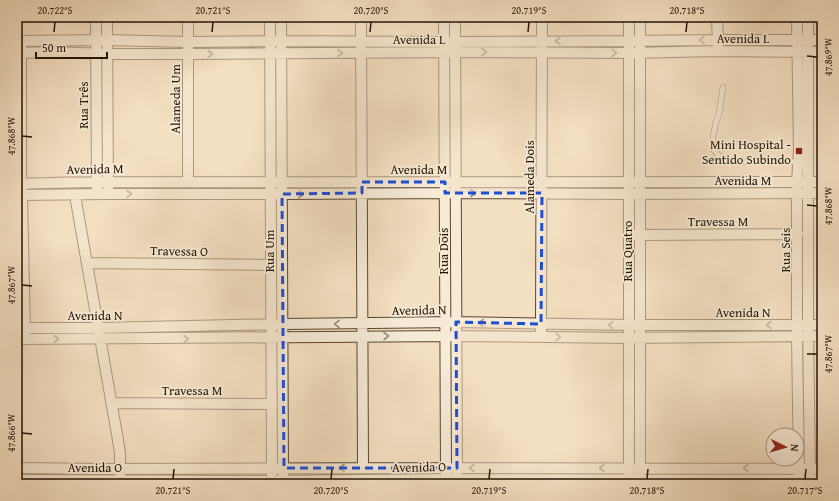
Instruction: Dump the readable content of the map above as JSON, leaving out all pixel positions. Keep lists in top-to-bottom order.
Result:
{
  "streets": {
    "street": [
      "Avenida L",
      "Alameda Um",
      "Rua Três",
      "Avenida M",
      "Alameda Dois",
      "Travessa M",
      "Rua Seis",
      "Travessa O",
      "Rua Um",
      "Rua Dois",
      "Rua Quatro",
      "Avenida N",
      "Avenida O"
    ]
  },
  "crossings": [
    ["Avenida L", "Alameda Um"],
    ["Avenida L", "Rua Três"],
    ["Avenida L", "Alameda Dois"],
    ["Avenida L", "Rua Seis"],
    ["Avenida L", "Rua Um"],
    ["Avenida L", "Rua Dois"],
    ["Avenida L", "Rua Quatro"],
    ["Alameda Um", "Avenida M"],
    ["Rua Três", "Avenida M"],
    ["Avenida M", "Alameda Dois"],
    ["Avenida M", "Rua Seis"],
    ["Avenida M", "Rua Um"],
    ["Avenida M", "Rua Dois"],
    ["Avenida M", "Rua Quatro"],
    ["Alameda Dois", "Avenida N"],
    ["Travessa M", "Rua Seis"],
    ["Travessa M", "Rua Um"],
    ["Travessa M", "Rua Quatro"],
    ["Rua Seis", "Avenida N"],
    ["Rua Seis", "Avenida O"],
    ["Travessa O", "Rua Um"],
    ["Rua Um", "Avenida N"],
    ["Rua Um", "Avenida O"],
    ["Rua Dois", "Avenida N"],
    ["Rua Dois", "Avenida O"],
    ["Rua Quatro", "Avenida N"],
    ["Rua Quatro", "Avenida O"]
  ],
  "places": {
    "transit": ["Mini Hospital - Sentido Subindo"]
  },
  "scale_bar": "50 m",
  "north": "right",
  "coordinates": [
    "20.722°S",
    "20.721°S",
    "20.720°S",
    "20.719°S",
    "20.718°S",
    "47.869°W",
    "47.868°W",
    "47.867°W",
    "47.866°W",
    "20.717°S"
  ]
}
